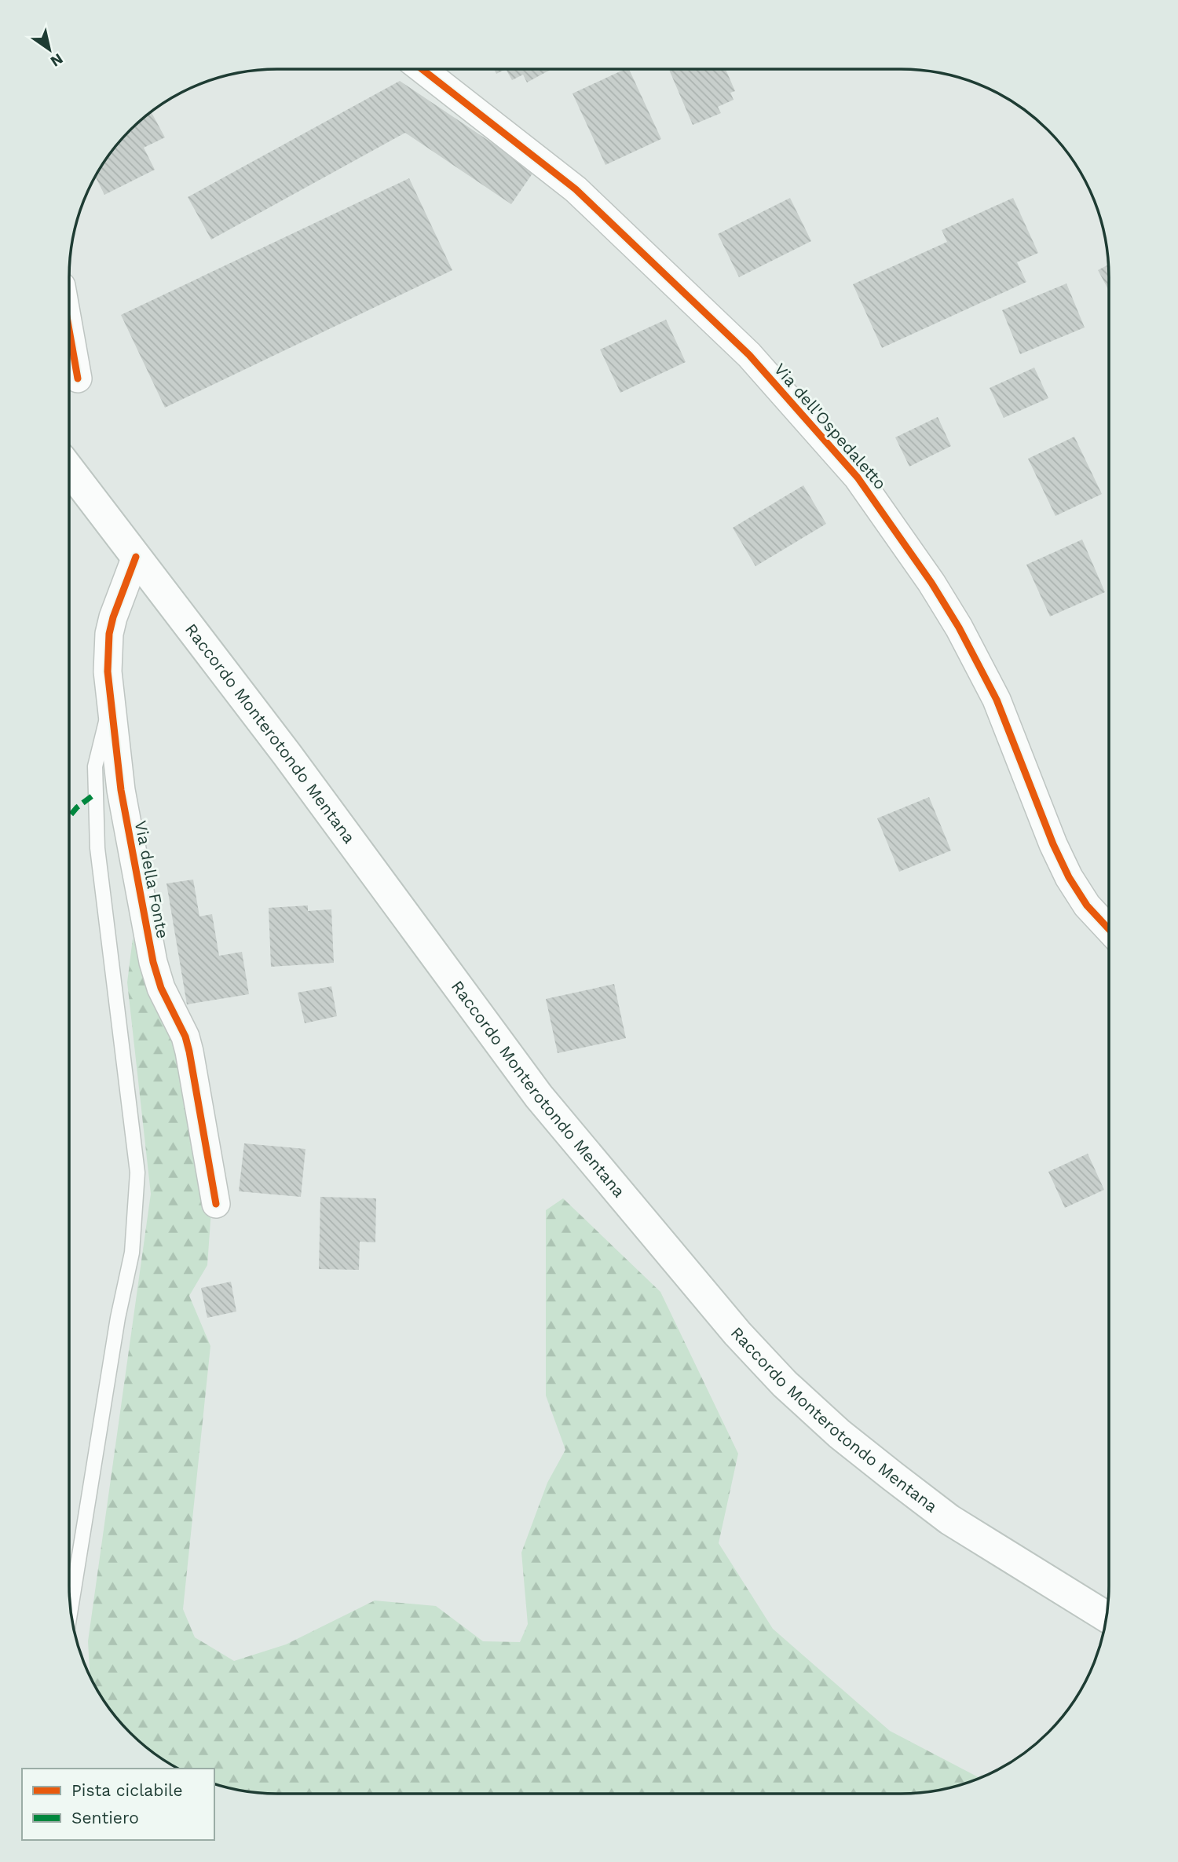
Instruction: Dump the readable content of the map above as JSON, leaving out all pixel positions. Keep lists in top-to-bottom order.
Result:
{
  "streets": {
    "main road": ["Raccordo Monterotondo Mentana"],
    "street": ["Via dell'Ospedaletto", "Via della Fonte"]
  },
  "crossings": [
    ["Raccordo Monterotondo Mentana", "Via della Fonte"]
  ],
  "legend": ["Pista ciclabile", "Sentiero"],
  "north": "bottom right"
}
